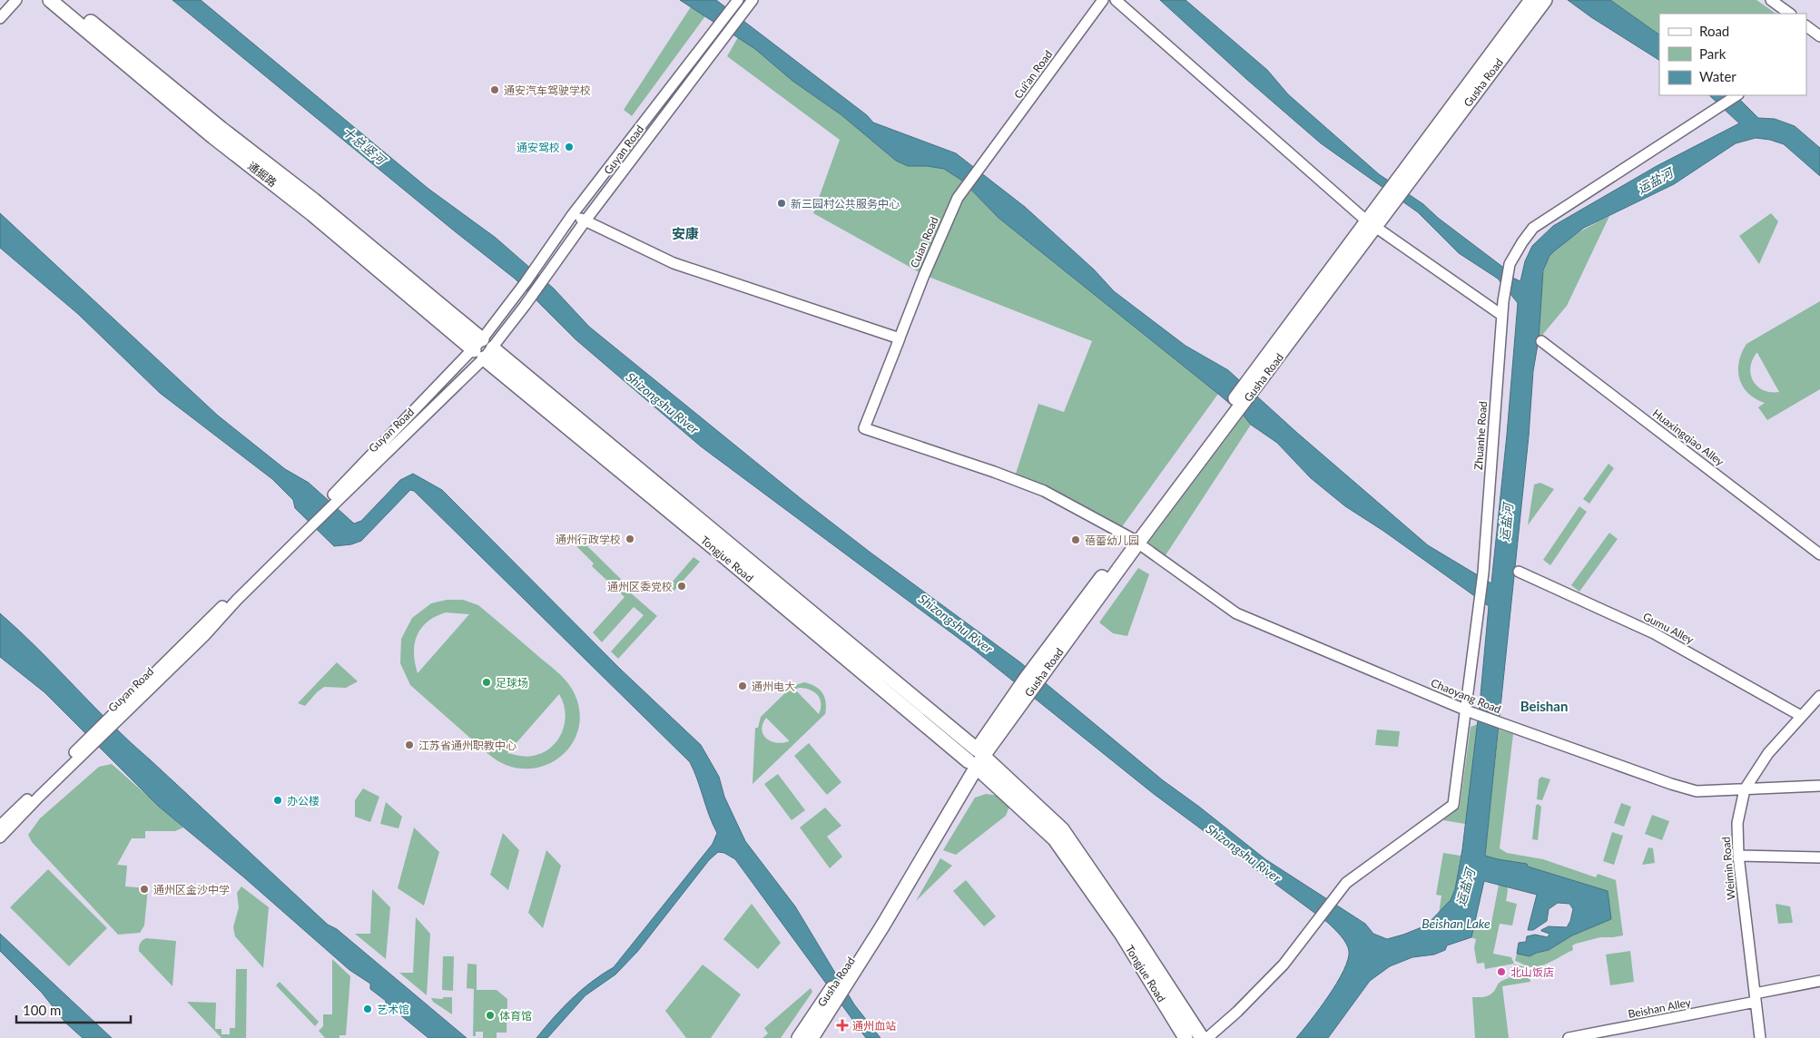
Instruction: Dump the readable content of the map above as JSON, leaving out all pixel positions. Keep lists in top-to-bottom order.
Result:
{
  "streets": {
    "main road": ["Gusha Road", "通掘路", "Tongjue Road"],
    "street": [
      "Cui'an Road",
      "Guyan Road",
      "Cuian Road",
      "Zhuanhe Road",
      "Huaxingqiao Alley",
      "Gumu Alley",
      "Chaoyang Road",
      "Weimin Road",
      "Beishan Alley"
    ]
  },
  "crossings": [
    ["Cui'an Road", "Cuian Road"],
    ["Gusha Road", "Tongjue Road"],
    ["Gusha Road", "Chaoyang Road"],
    ["Guyan Road", "通掘路"],
    ["Guyan Road", "Tongjue Road"],
    ["通掘路", "Tongjue Road"],
    ["Cuian Road", "Chaoyang Road"],
    ["Zhuanhe Road", "Chaoyang Road"],
    ["Gumu Alley", "Weimin Road"],
    ["Chaoyang Road", "Weimin Road"],
    ["Weimin Road", "Beishan Alley"]
  ],
  "districts": ["安康", "Beishan"],
  "water": [
    "十总竖河",
    "运盐河",
    "Shizongshu River",
    "Beishan Lake"
  ],
  "places": {
    "other": [
      "通安汽车驾驶学校",
      "通安驾校",
      "新三园村公共服务中心",
      "通州行政学校",
      "蓓蕾幼儿园",
      "通州区委党校",
      "足球场",
      "通州电大",
      "江苏省通州职教中心",
      "办公楼",
      "通州区金沙中学",
      "北山饭店",
      "艺术馆",
      "体育馆"
    ],
    "health": ["通州血站"]
  },
  "legend": ["Road", "Park", "Water"],
  "scale_bar": "100 m"
}
